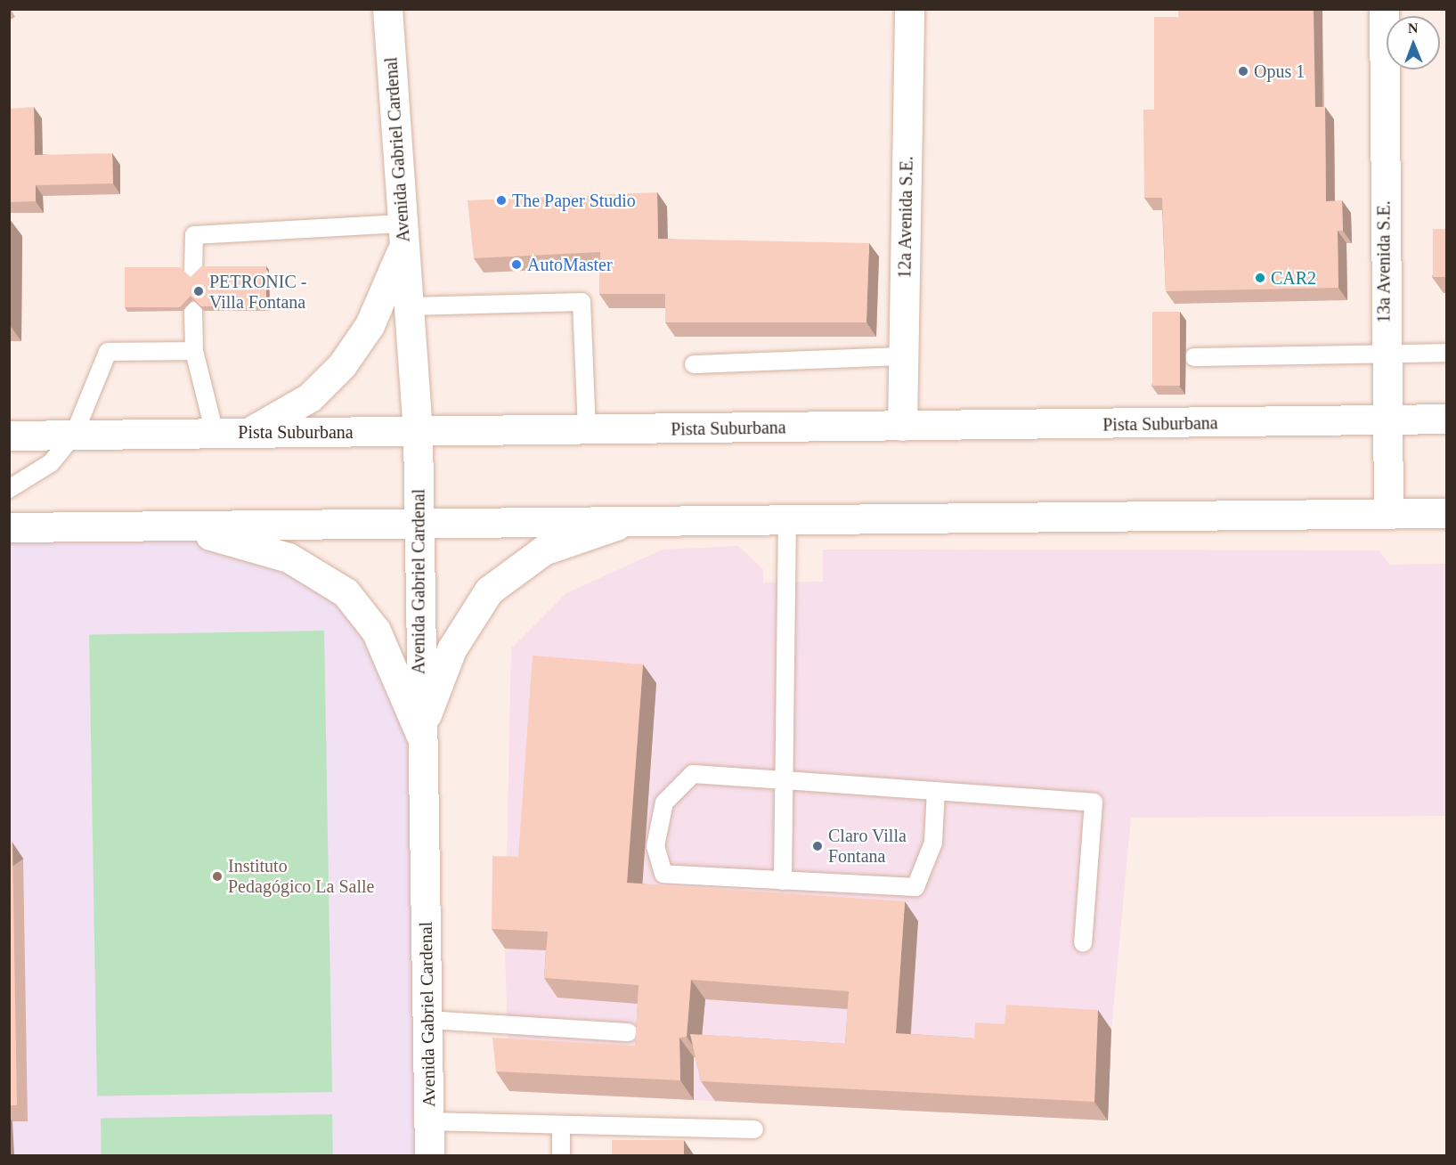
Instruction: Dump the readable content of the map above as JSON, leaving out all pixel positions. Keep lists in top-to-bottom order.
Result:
{
  "streets": {
    "main road": [
      "Avenida Gabriel Cardenal",
      "12a Avenida S.E.",
      "13a Avenida S.E.",
      "Pista Suburbana"
    ]
  },
  "crossings": [
    ["Avenida Gabriel Cardenal", "Pista Suburbana"],
    ["12a Avenida S.E.", "Pista Suburbana"],
    ["13a Avenida S.E.", "Pista Suburbana"]
  ],
  "places": [
    "Opus 1",
    "The Paper Studio",
    "AutoMaster",
    "CAR2",
    "PETRONIC - Villa Fontana",
    "Claro Villa Fontana",
    "Instituto Pedagógico La Salle"
  ],
  "north": "top"
}
